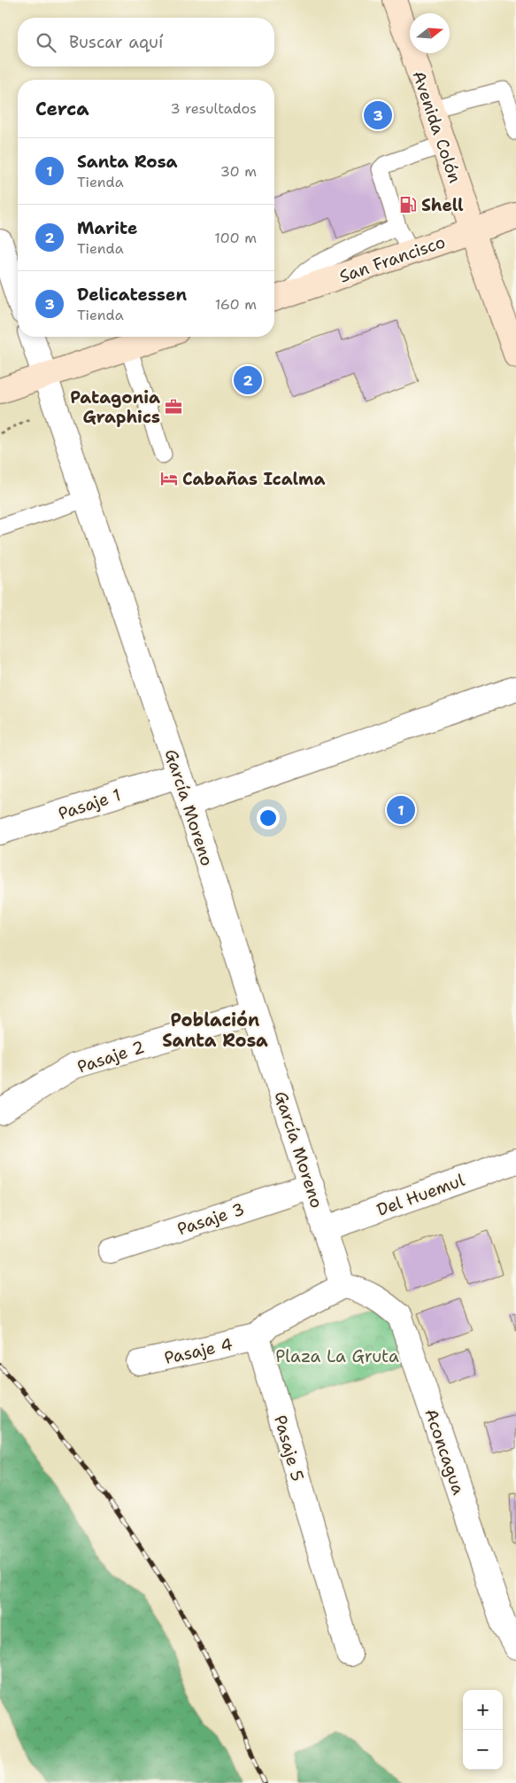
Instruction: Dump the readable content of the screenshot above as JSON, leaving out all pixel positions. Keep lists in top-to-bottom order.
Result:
{
  "streets": {
    "main road": ["Avenida Colón", "San Francisco"],
    "street": [
      "Pasaje 1",
      "García Moreno",
      "Pasaje 2",
      "Del Huemul",
      "Pasaje 3",
      "Pasaje 4",
      "Pasaje 5",
      "Aconcagua"
    ]
  },
  "crossings": [
    ["Avenida Colón", "San Francisco"],
    ["Pasaje 1", "García Moreno"],
    ["García Moreno", "Pasaje 2"],
    ["García Moreno", "Del Huemul"],
    ["García Moreno", "Pasaje 3"],
    ["García Moreno", "Aconcagua"],
    ["Pasaje 4", "Pasaje 5"]
  ],
  "districts": ["Población Santa Rosa"],
  "parks": ["Plaza La Gruta"],
  "places": {
    "fuel station": ["Shell"],
    "office": ["Patagonia Graphics"],
    "hotel": ["Cabañas Icalma"]
  },
  "north": "right",
  "page": {
    "search": "Buscar aquí",
    "heading": ["Cerca", "3 resultados"],
    "pins": ["3", "2", "1"],
    "list": [
      {
        "mark": "1",
        "name": "Santa Rosa",
        "note": "Tienda",
        "value": "30 m"
      },
      {
        "mark": "2",
        "name": "Marite",
        "note": "Tienda",
        "value": "100 m"
      },
      {
        "mark": "3",
        "name": "Delicatessen",
        "note": "Tienda",
        "value": "160 m"
      }
    ],
    "map_buttons": ["+", "−"]
  }
}
